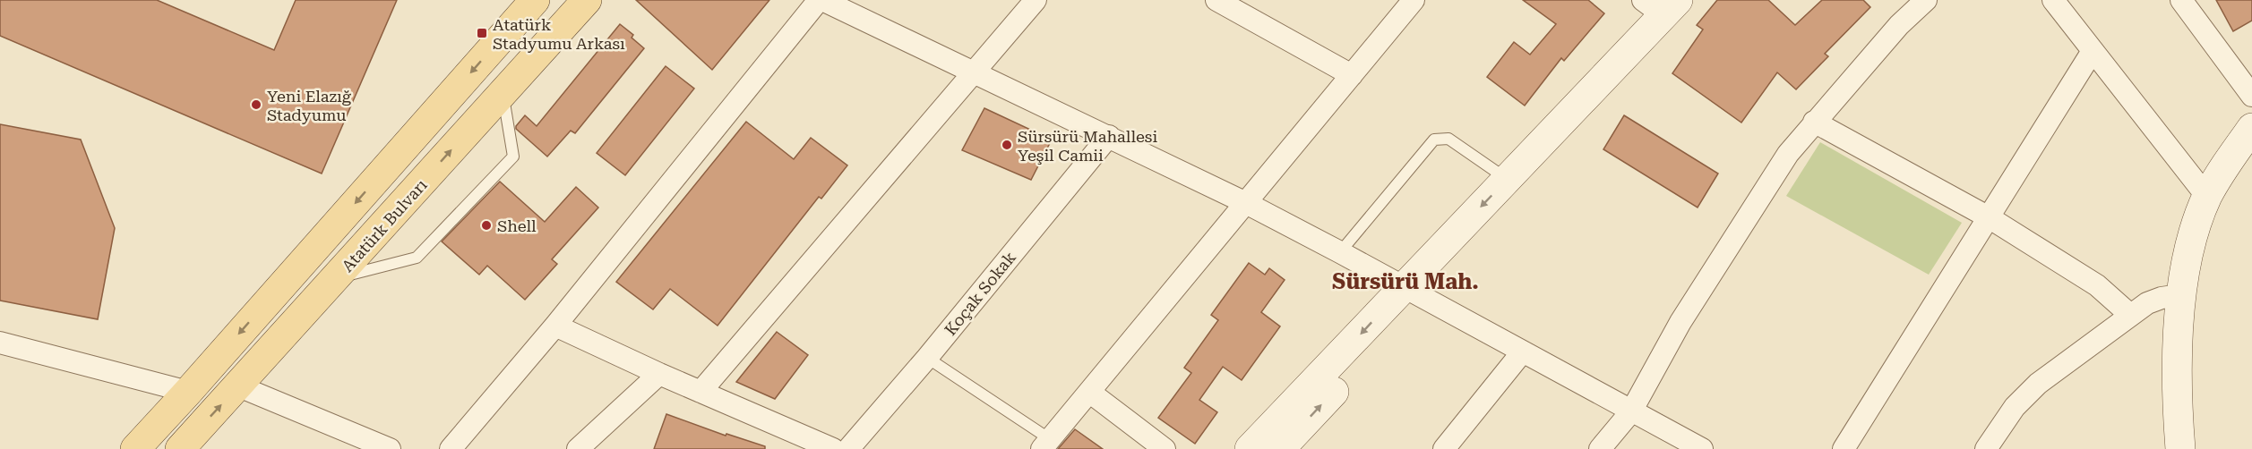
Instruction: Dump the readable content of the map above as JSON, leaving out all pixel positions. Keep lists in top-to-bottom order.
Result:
{
  "streets": {
    "main road": ["Atatürk Bulvarı"],
    "street": ["Koçak Sokak"]
  },
  "districts": ["Sürsürü Mah."],
  "places": {
    "transit": ["Atatürk Stadyumu Arkası"],
    "other": ["Yeni Elazığ Stadyumu", "Sürsürü Mahallesi Yeşil Camii", "Shell"]
  }
}
